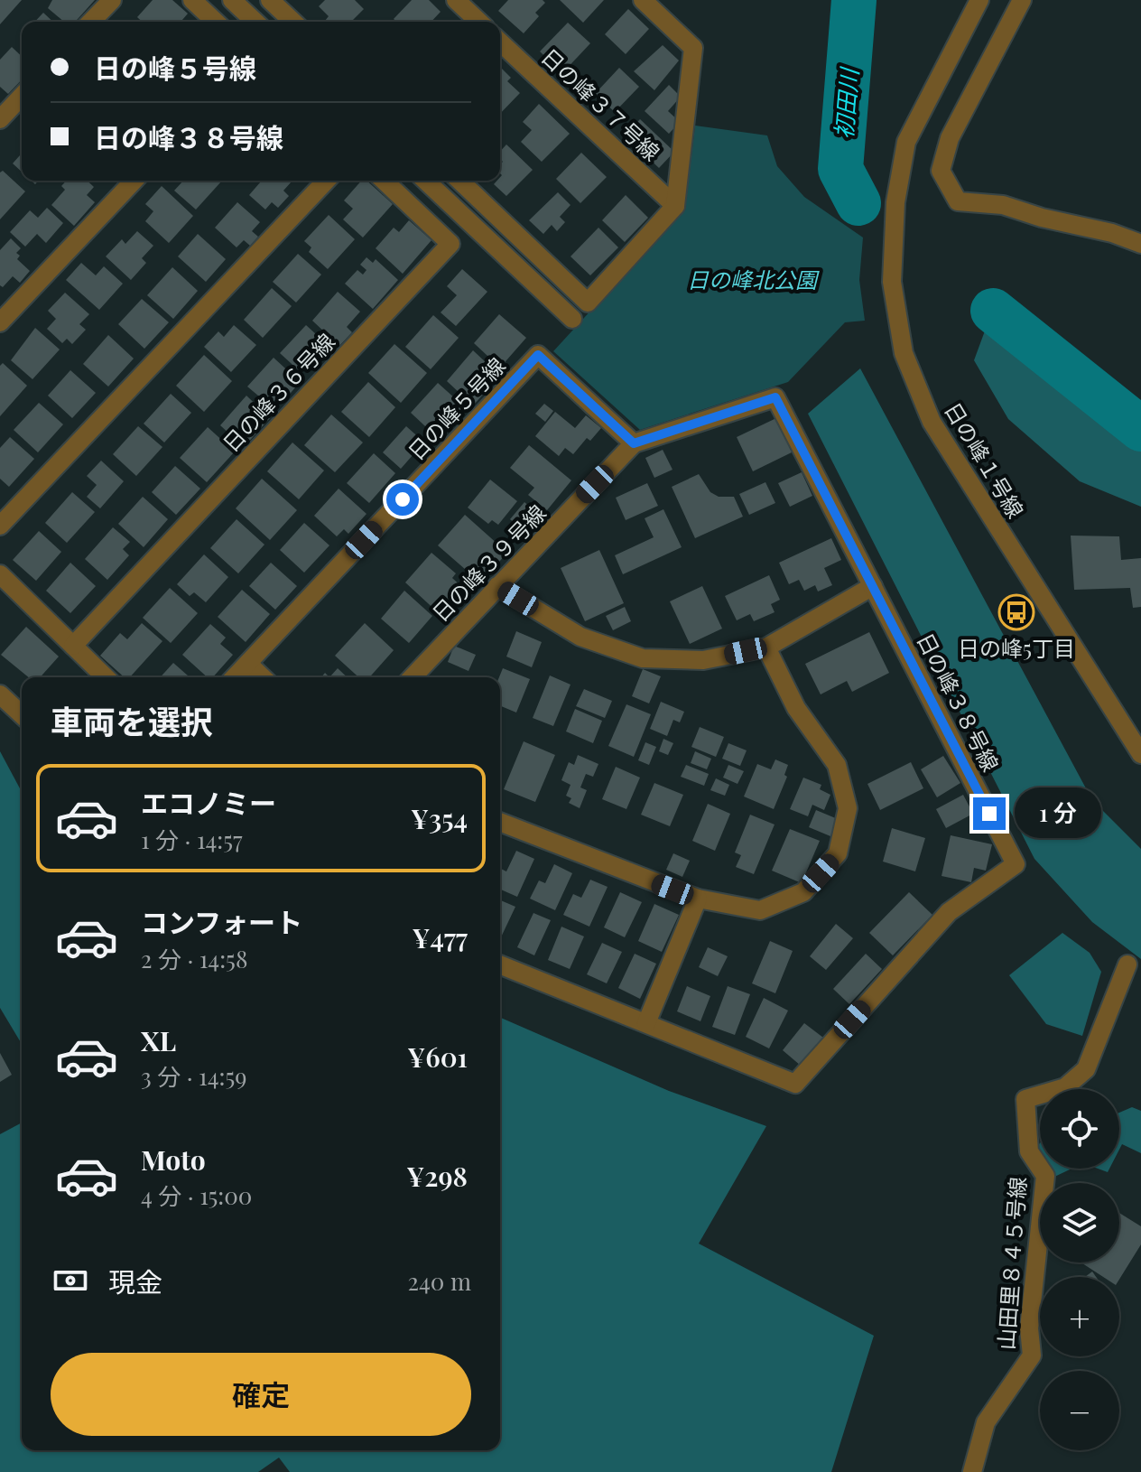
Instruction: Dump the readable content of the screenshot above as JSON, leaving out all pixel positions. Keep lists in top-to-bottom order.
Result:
{
  "streets": {
    "street": [
      "日の峰３７号線",
      "日の峰３６号線",
      "日の峰５号線",
      "日の峰１号線",
      "日の峰３９号線",
      "日の峰３８号線",
      "山田里８４５号線"
    ]
  },
  "crossings": [
    ["日の峰５号線", "日の峰３９号線"],
    ["日の峰５号線", "日の峰３８号線"],
    ["日の峰３９号線", "日の峰３８号線"]
  ],
  "water": ["初田川"],
  "parks": ["日の峰北公園"],
  "places": {
    "bus stop": ["日の峰5丁目"]
  },
  "page": {
    "banner": ["日の峰５号線", "日の峰３８号線"],
    "heading": "車両を選択",
    "list": [
      {
        "name": "エコノミー",
        "note": "1 分 · 14:57",
        "value": "¥354"
      },
      {
        "name": "コンフォート",
        "note": "2 分 · 14:58",
        "value": "¥477"
      },
      {
        "name": "XL",
        "note": "3 分 · 14:59",
        "value": "¥601"
      },
      {
        "name": "Moto",
        "note": "4 分 · 15:00",
        "value": "¥298"
      }
    ],
    "bubble": "1 分",
    "map_buttons": ["+", "−"],
    "pay": ["現金", "240 m"],
    "buttons": "確定"
  }
}
